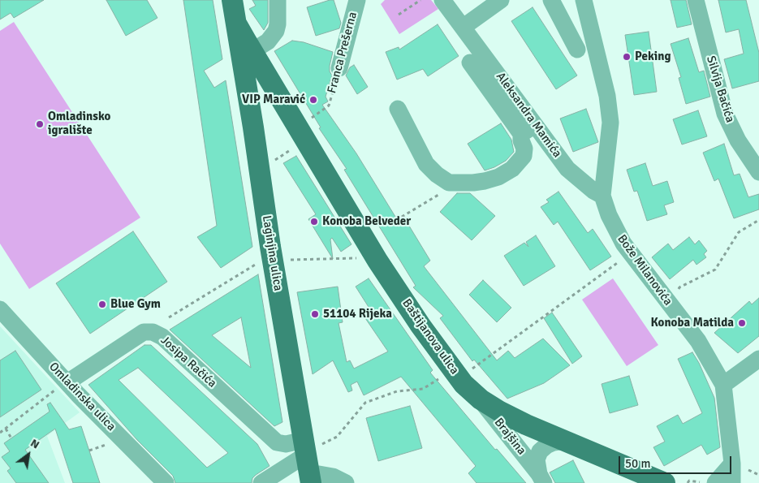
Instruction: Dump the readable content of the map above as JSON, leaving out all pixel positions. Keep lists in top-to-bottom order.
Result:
{
  "streets": {
    "main road": ["Laginjina ulica", "Baštijanova ulica"],
    "street": [
      "Franca Prešerna",
      "Silvija Bačića",
      "Aleksandra Mamića",
      "Bože Milanovića",
      "Josipa Račića",
      "Omladinska ulica",
      "Brajšina"
    ]
  },
  "crossings": [
    ["Aleksandra Mamića", "Bože Milanovića"],
    ["Laginjina ulica", "Baštijanova ulica"],
    ["Laginjina ulica", "Josipa Račića"],
    ["Baštijanova ulica", "Brajšina"],
    ["Josipa Račića", "Omladinska ulica"]
  ],
  "places": [
    "Peking",
    "VIP Maravić",
    "Omladinsko igralište",
    "Konoba Belveder",
    "Blue Gym",
    "51104 Rijeka",
    "Konoba Matilda"
  ],
  "scale_bar": "50 m",
  "north": "top right"
}
